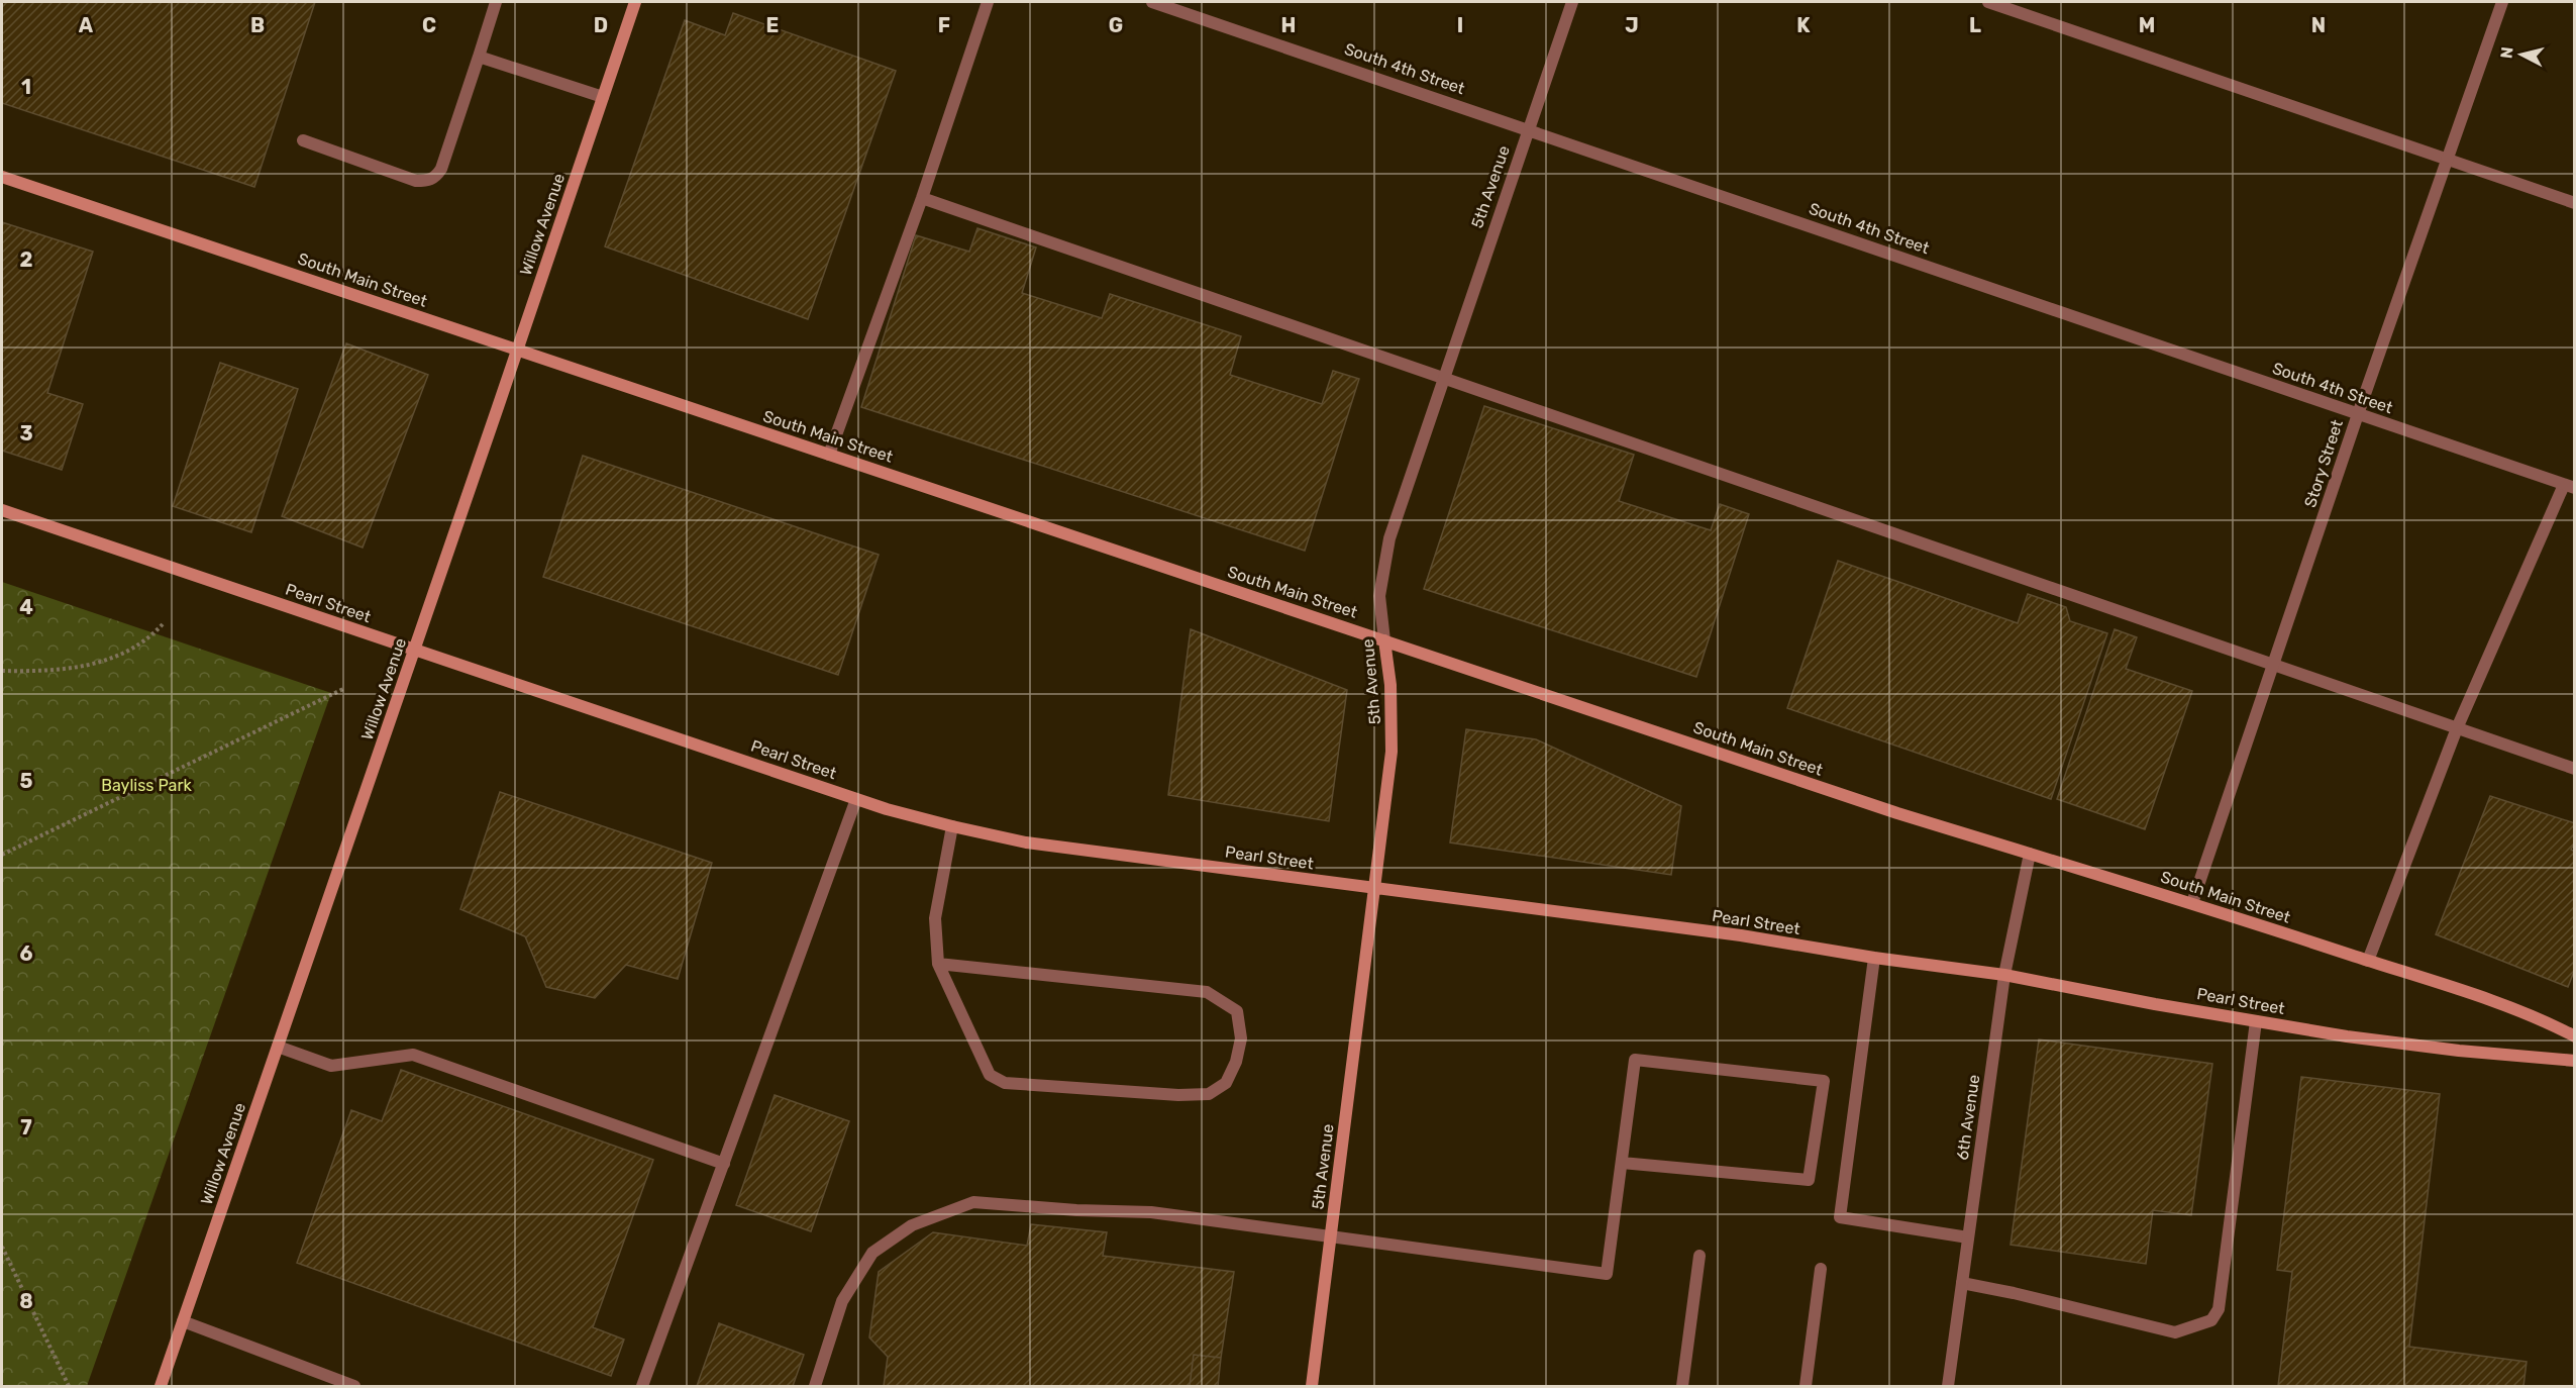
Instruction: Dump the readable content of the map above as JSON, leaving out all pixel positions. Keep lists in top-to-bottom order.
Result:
{
  "streets": {
    "main road": [
      "5th Avenue",
      "Willow Avenue",
      "South Main Street",
      "Pearl Street"
    ],
    "street": ["South 4th Street", "Story Street", "6th Avenue"]
  },
  "crossings": [
    ["South 4th Street", "5th Avenue"],
    ["South 4th Street", "Story Street"],
    ["5th Avenue", "South Main Street"],
    ["5th Avenue", "Pearl Street"],
    ["Willow Avenue", "South Main Street"],
    ["Willow Avenue", "Pearl Street"],
    ["South Main Street", "Story Street"],
    ["South Main Street", "6th Avenue"],
    ["Pearl Street", "6th Avenue"]
  ],
  "parks": ["Bayliss Park"],
  "north": "left",
  "grid": {
    "columns": [
      "A",
      "B",
      "C",
      "D",
      "E",
      "F",
      "G",
      "H",
      "I",
      "J",
      "K",
      "L",
      "M",
      "N"
    ],
    "rows": [
      "1",
      "2",
      "3",
      "4",
      "5",
      "6",
      "7",
      "8"
    ]
  }
}
